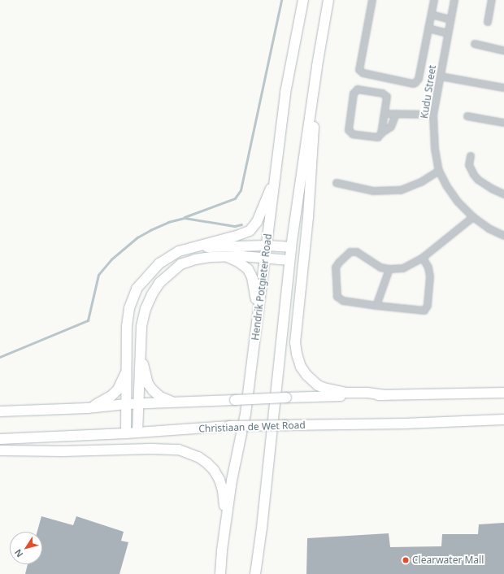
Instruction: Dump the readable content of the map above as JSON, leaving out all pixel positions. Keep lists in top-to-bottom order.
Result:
{
  "streets": {
    "main road": ["Hendrik Potgieter Road", "Christiaan de Wet Road"],
    "street": ["Kudu Street"]
  },
  "places": ["Clearwater Mall"],
  "north": "bottom left"
}
